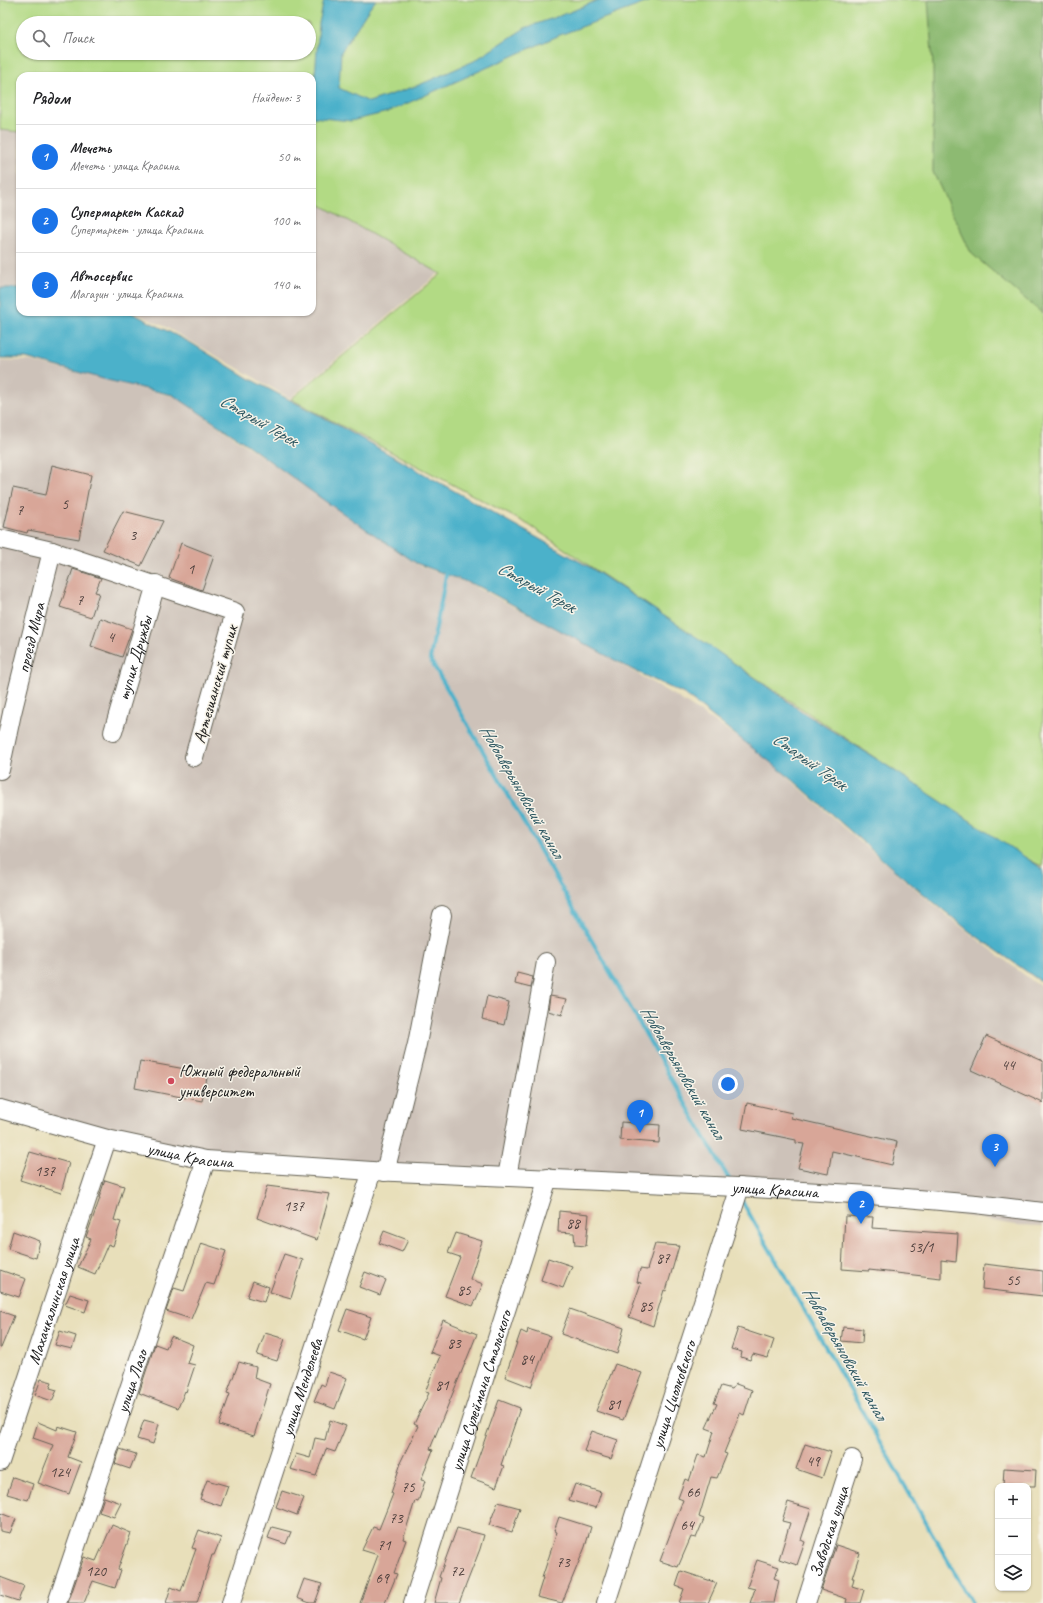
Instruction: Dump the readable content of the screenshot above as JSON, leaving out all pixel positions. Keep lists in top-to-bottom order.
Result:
{
  "streets": {
    "street": [
      "проезд Мира",
      "тупик Дружбы",
      "Артезианский тупик",
      "улица Красина",
      "Махачкалинская улица",
      "улица Лазо",
      "улица Менделеева",
      "улица Сулеймана Стальского",
      "улица Циолковского",
      "Заводская улица"
    ]
  },
  "crossings": [
    ["тупик Дружбы", "Артезианский тупик"],
    ["улица Красина", "Махачкалинская улица"],
    ["улица Красина", "улица Лазо"],
    ["улица Красина", "улица Менделеева"],
    ["улица Красина", "улица Сулеймана Стальского"],
    ["улица Красина", "улица Циолковского"]
  ],
  "water": ["Старый Терек", "Новоаверьяновский канал"],
  "places": ["Южный федеральный университет"],
  "house_numbers": [
    "5",
    "7",
    "3",
    "1",
    "7",
    "4",
    "44",
    "137",
    "137",
    "88",
    "53/1",
    "87",
    "55",
    "85",
    "85",
    "83",
    "84",
    "81",
    "81",
    "49",
    "124",
    "75",
    "66",
    "73",
    "64",
    "71",
    "73",
    "120",
    "72",
    "69"
  ],
  "page": {
    "search": "Поиск",
    "heading": ["Рядом", "Найдено: 3"],
    "list": [
      {
        "mark": "1",
        "name": "Мечеть",
        "note": "Мечеть · улица Красина",
        "value": "50 m"
      },
      {
        "mark": "2",
        "name": "Супермаркет Каскад",
        "note": "Супермаркет · улица Красина",
        "value": "100 m"
      },
      {
        "mark": "3",
        "name": "Автосервис",
        "note": "Магазин · улица Красина",
        "value": "140 m"
      }
    ],
    "pins": ["1", "3", "2"],
    "map_buttons": ["+", "−"]
  }
}
